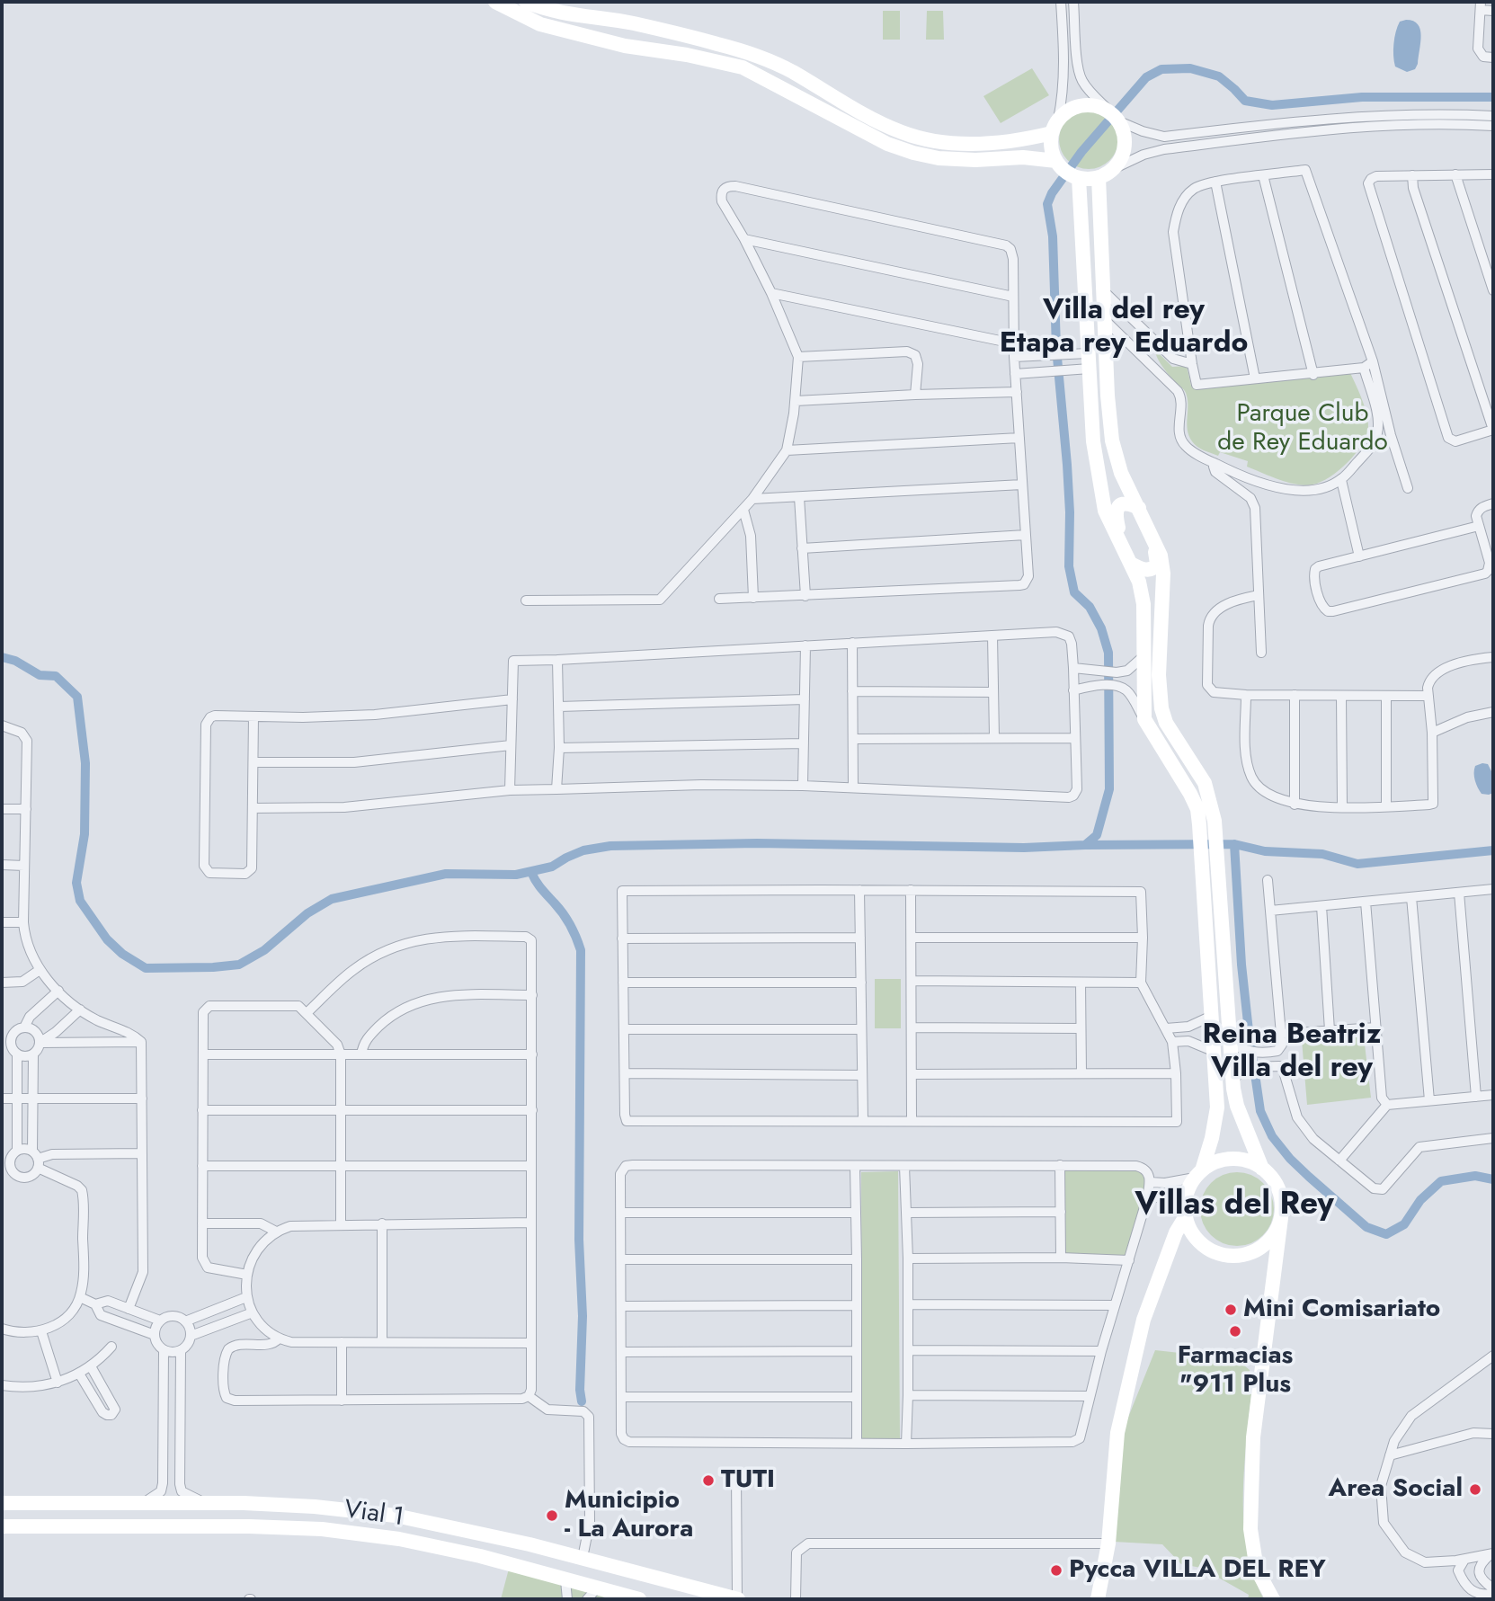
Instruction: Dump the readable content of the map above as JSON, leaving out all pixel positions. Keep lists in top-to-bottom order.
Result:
{
  "streets": {
    "street": ["Vial 1"]
  },
  "districts": ["Villa del rey Etapa rey Eduardo", "Reina Beatriz Villa del rey", "Villas del Rey"],
  "parks": ["Parque Club de Rey Eduardo"],
  "places": [
    "Mini Comisariato",
    "Farmacias \"911 Plus",
    "TUTI",
    "Area Social",
    "Municipio - La Aurora",
    "Pycca VILLA DEL REY"
  ]
}
